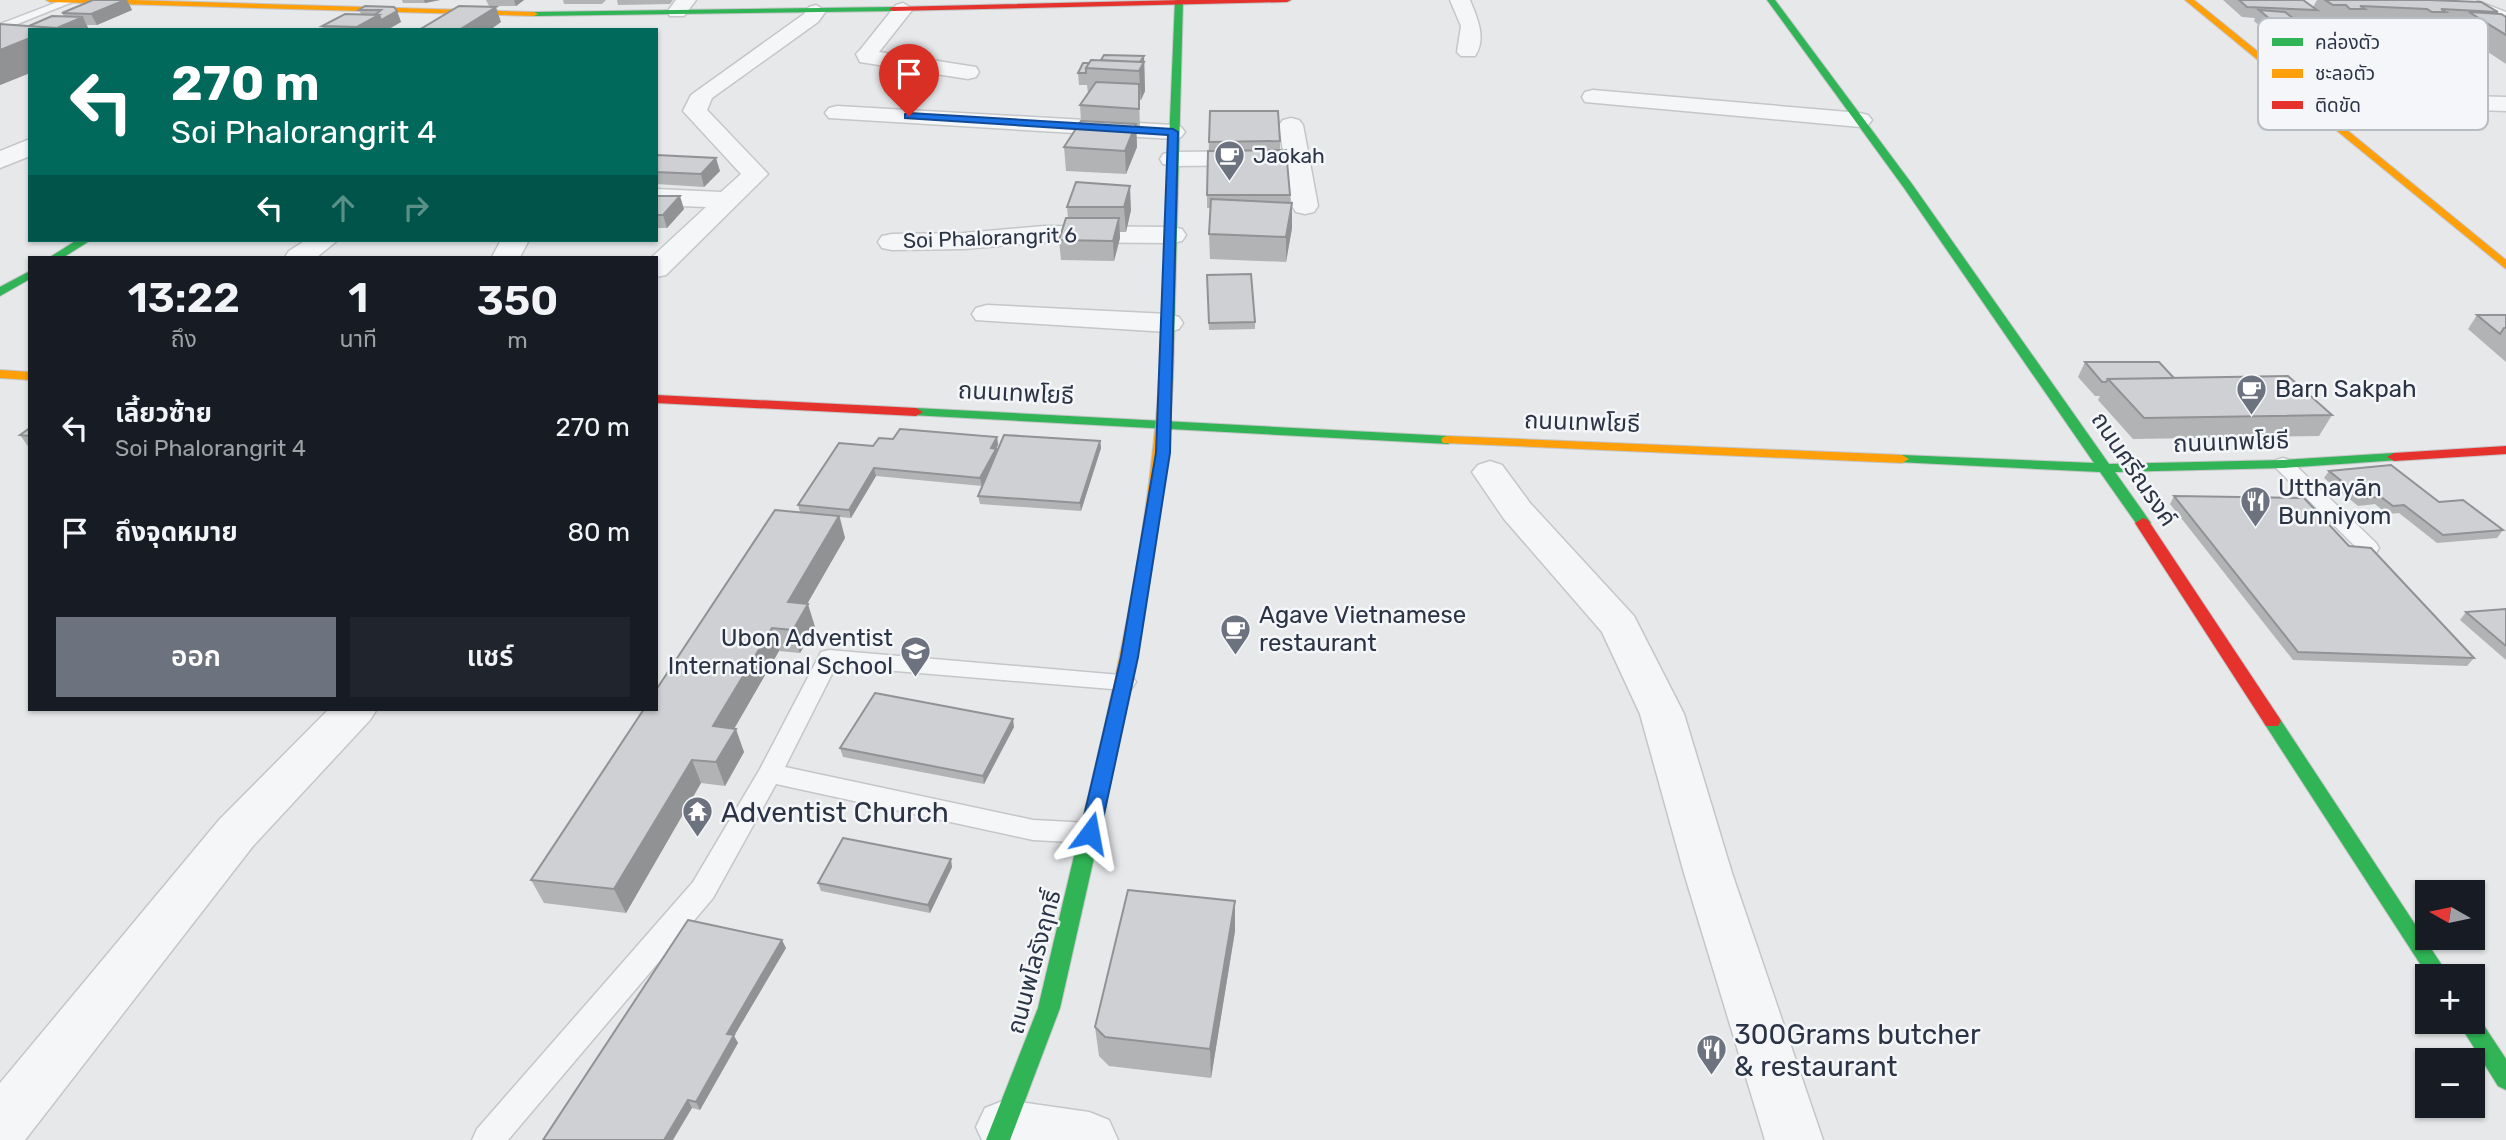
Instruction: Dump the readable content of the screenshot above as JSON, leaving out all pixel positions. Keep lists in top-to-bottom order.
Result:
{
  "streets": {
    "street": [
      "Soi Phalorangrit 6",
      "ถนนเทพโยธี",
      "ถนนศรีณรงค์",
      "ถนนพโลรังฤทธิ์"
    ]
  },
  "crossings": [
    ["Soi Phalorangrit 6", "ถนนพโลรังฤทธิ์"],
    ["ถนนเทพโยธี", "ถนนศรีณรงค์"],
    ["ถนนเทพโยธี", "ถนนพโลรังฤทธิ์"]
  ],
  "places": {
    "cafe": ["Jaokah", "Barn Sakpah", "Agave Vietnamese restaurant"],
    "restaurant": ["Utthayān Bunniyom", "300Grams butcher & restaurant"],
    "school or university": ["Ubon Adventist International School"],
    "temple": ["Adventist Church"]
  },
  "legend": ["คล่องตัว", "ชะลอตัว", "ติดขัด"],
  "north": "left",
  "page": {
    "turn": ["270 m", "Soi Phalorangrit 4"],
    "eta": [
      "13:22",
      "ถึง",
      "1",
      "นาที",
      "350",
      "m"
    ],
    "list": [
      {
        "name": "เลี้ยวซ้าย",
        "note": "Soi Phalorangrit 4",
        "value": "270 m"
      },
      {
        "name": "ถึงจุดหมาย",
        "value": "80 m"
      }
    ],
    "buttons": ["ออก", "แชร์"],
    "map_buttons": ["+", "−"]
  }
}
